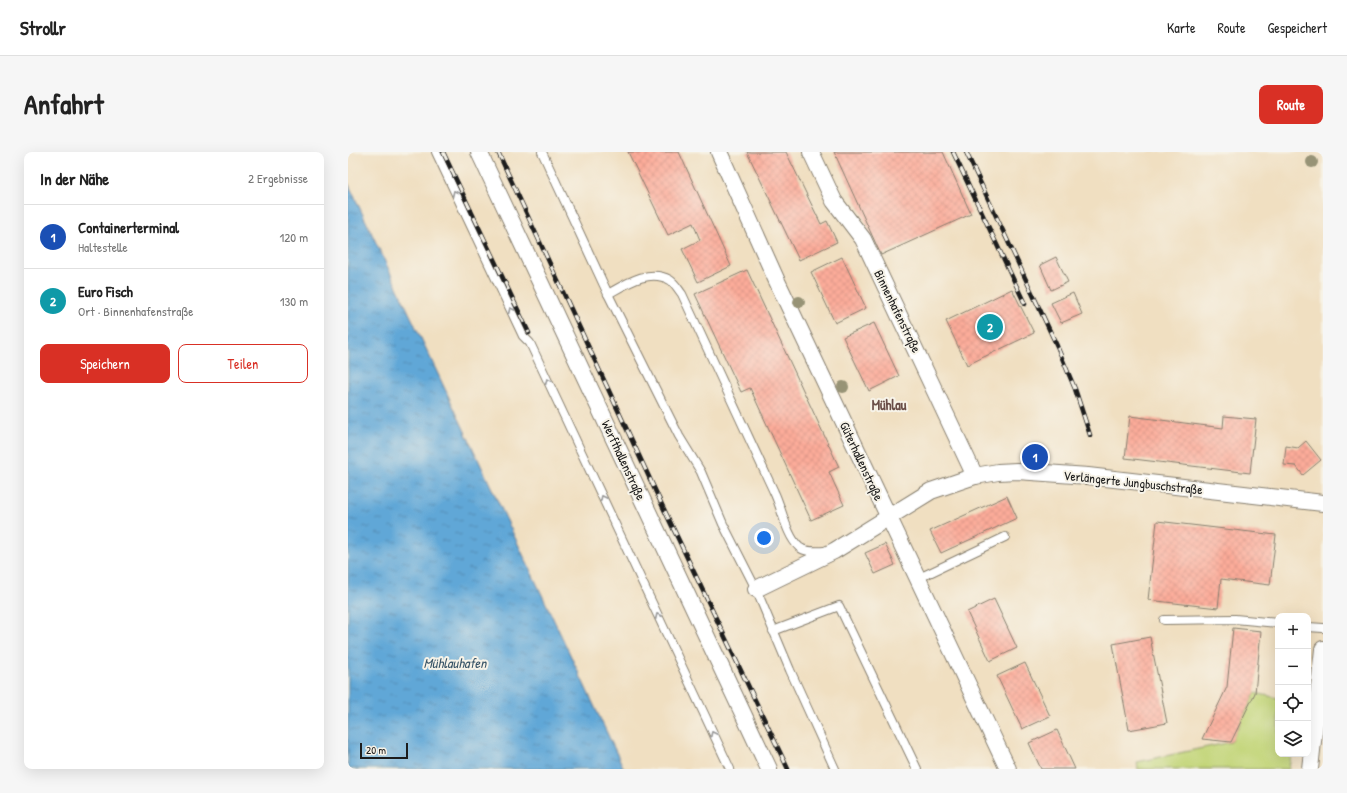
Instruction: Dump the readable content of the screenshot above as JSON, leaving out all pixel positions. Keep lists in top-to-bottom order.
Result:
{
  "streets": {
    "street": [
      "Binnenhafenstraße",
      "Werfthallenstraße",
      "Güterhallenstraße",
      "Verlängerte Jungbuschstraße"
    ]
  },
  "crossings": [
    ["Binnenhafenstraße", "Verlängerte Jungbuschstraße"],
    ["Güterhallenstraße", "Verlängerte Jungbuschstraße"]
  ],
  "districts": ["Mühlau"],
  "water": ["Mühlauhafen"],
  "scale_bar": "20 m",
  "page": {
    "header": "Strollr",
    "nav": ["Karte", "Route", "Gespeichert"],
    "title": "Anfahrt",
    "buttons": [
      "Route",
      ["Speichern", "Teilen"]
    ],
    "heading": ["In der Nähe", "2 Ergebnisse"],
    "list": [
      {
        "mark": "1",
        "name": "Containerterminal",
        "note": "Haltestelle",
        "value": "120 m"
      },
      {
        "mark": "2",
        "name": "Euro Fisch",
        "note": "Ort · Binnenhafenstraße",
        "value": "130 m"
      }
    ],
    "pins": ["2", "1"],
    "map_buttons": ["+", "−"],
    "scale": "20 m"
  }
}
